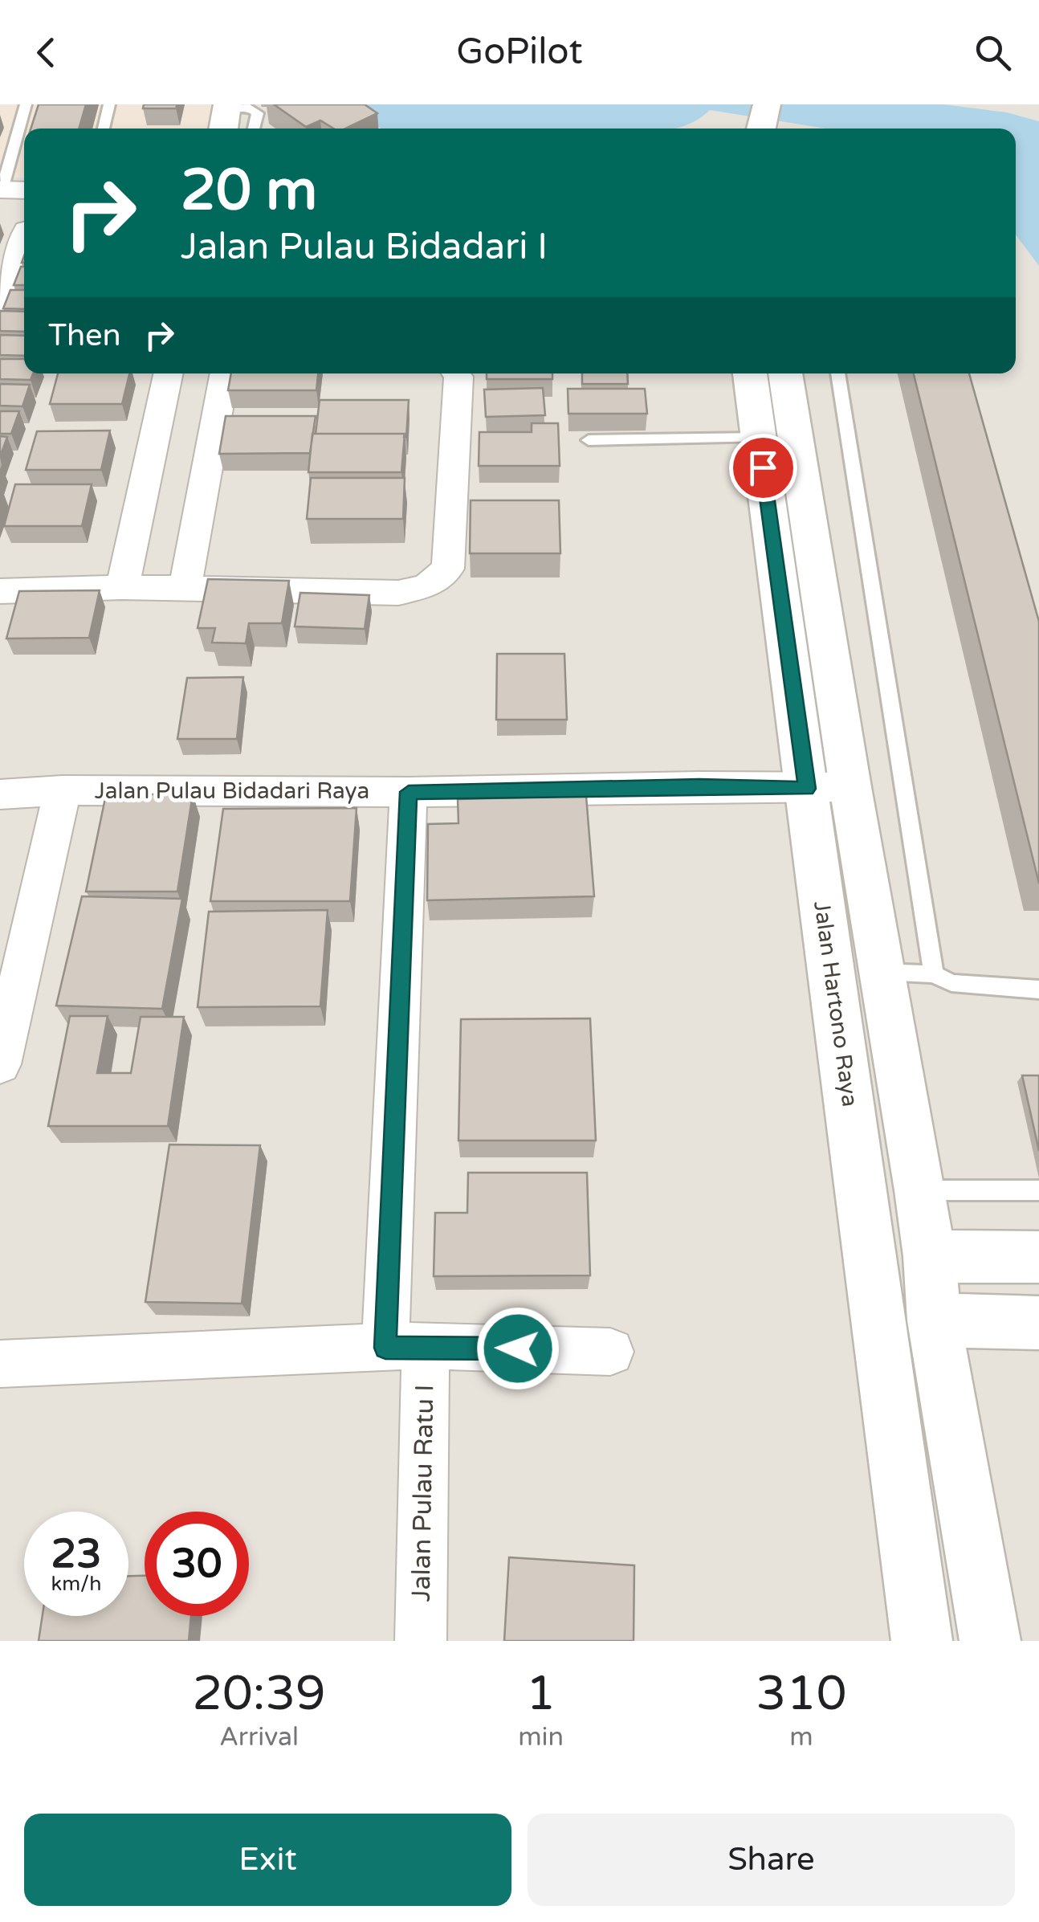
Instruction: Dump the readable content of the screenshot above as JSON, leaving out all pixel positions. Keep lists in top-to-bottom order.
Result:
{
  "streets": {
    "street": ["Jalan Pulau Bidadari Raya", "Jalan Hartono Raya", "Jalan Pulau Ratu I"]
  },
  "crossings": [
    ["Jalan Pulau Bidadari Raya", "Jalan Hartono Raya"],
    ["Jalan Pulau Bidadari Raya", "Jalan Pulau Ratu I"]
  ],
  "page": {
    "header": "GoPilot",
    "turn": ["20 m", "Jalan Pulau Bidadari I"],
    "then": "Then",
    "speed": "23 km/h",
    "limit": "30",
    "eta": [
      "20:39",
      "Arrival",
      "1",
      "min",
      "310",
      "m"
    ],
    "buttons": ["Exit", "Share"]
  }
}
